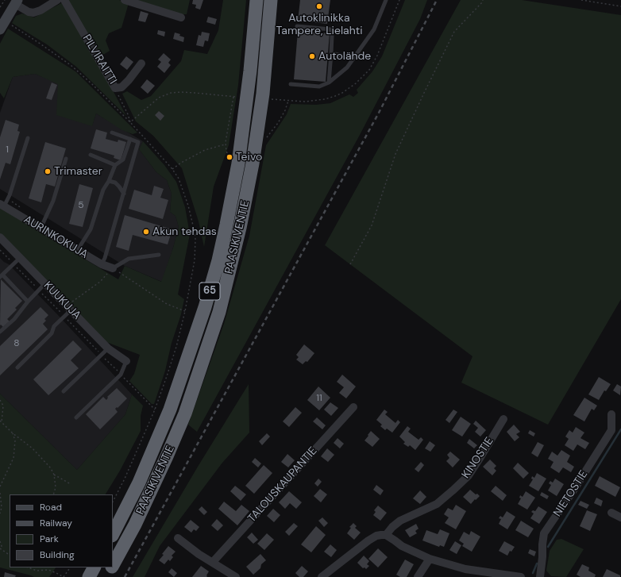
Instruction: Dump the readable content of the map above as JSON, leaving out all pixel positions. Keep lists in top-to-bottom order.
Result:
{
  "streets": {
    "highway": ["PAASIKIVENTIE", "65"],
    "street": [
      "PILVIRAITTI",
      "AURINKOKUJA",
      "KUUKUJA",
      "KINOSTIE",
      "TALOUSKAUPANTIE",
      "NIETOSTIE"
    ]
  },
  "places": [
    "Autoklinikka Tampere, Lielahti",
    "Autolähde",
    "Teivo",
    "Trimaster",
    "Akun tehdas"
  ],
  "house_numbers": [
    "1",
    "5",
    "8",
    "11"
  ],
  "legend": [
    "Road",
    "Railway",
    "Park",
    "Building"
  ]
}
